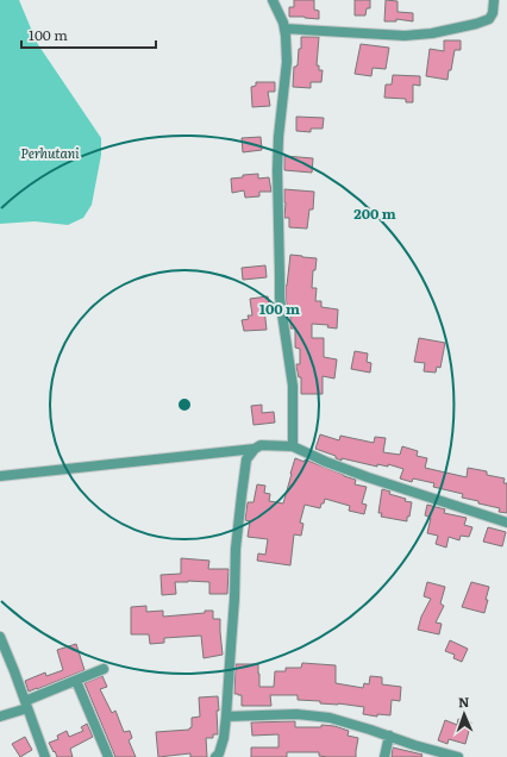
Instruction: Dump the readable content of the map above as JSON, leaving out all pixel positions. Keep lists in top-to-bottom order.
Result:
{
  "parks": ["Perhutani"],
  "scale_bar": "100 m",
  "north": "top",
  "rings": ["200 m", "100 m"]
}
